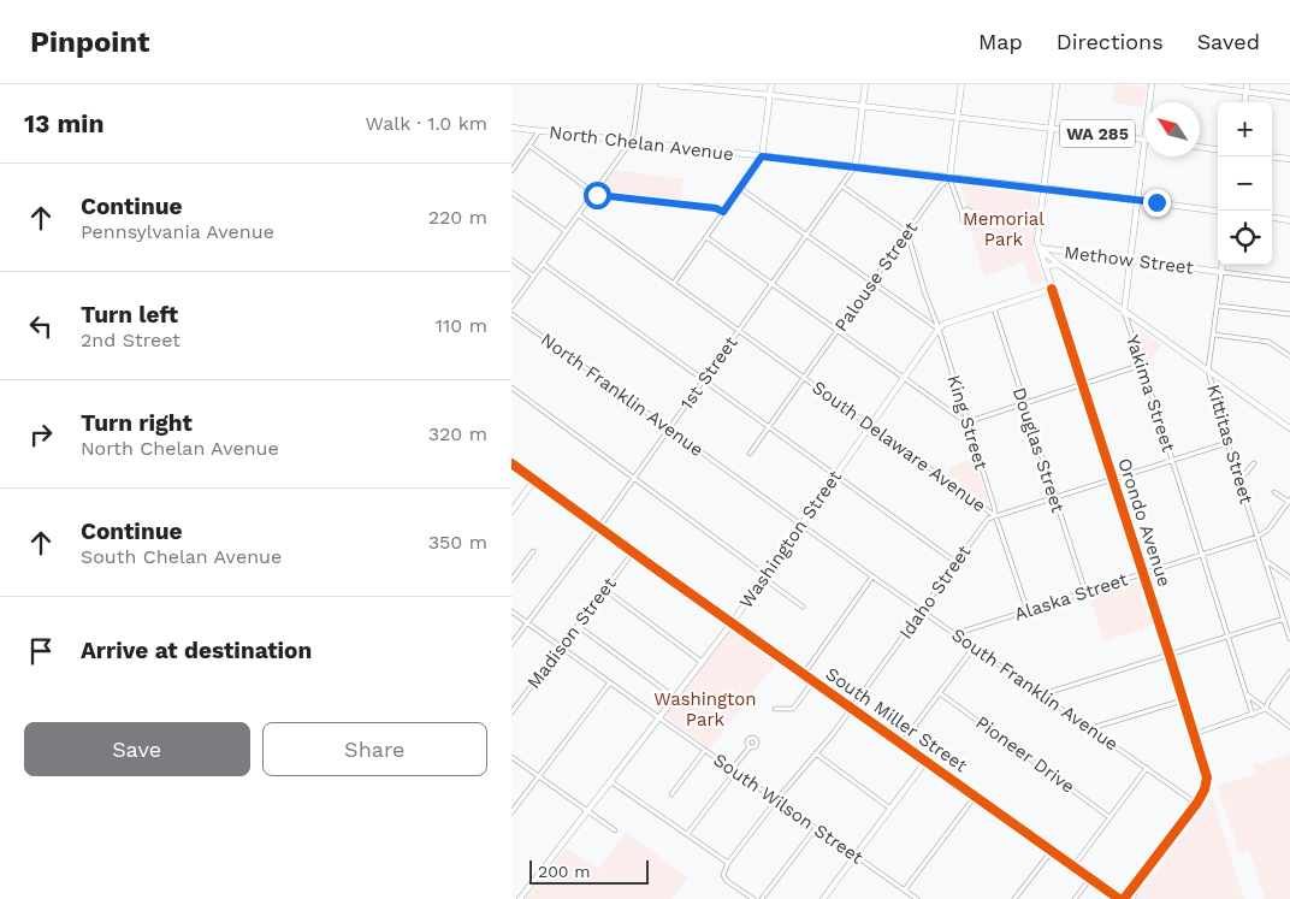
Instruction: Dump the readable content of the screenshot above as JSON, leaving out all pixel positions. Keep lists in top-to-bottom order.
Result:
{
  "streets": {
    "main road": [
      "WA 285",
      "North Chelan Avenue",
      "Methow Street",
      "1st Street",
      "Yakima Street",
      "Kittitas Street",
      "Orondo Avenue",
      "Washington Street",
      "South Miller Street"
    ],
    "street": [
      "Palouse Street",
      "North Franklin Avenue",
      "King Street",
      "South Delaware Avenue",
      "Douglas Street",
      "Idaho Street",
      "Alaska Street",
      "Madison Street",
      "South Franklin Avenue",
      "Pioneer Drive",
      "South Wilson Street"
    ]
  },
  "crossings": [
    ["WA 285", "1st Street"],
    ["WA 285", "Yakima Street"],
    ["WA 285", "Orondo Avenue"],
    ["North Chelan Avenue", "Palouse Street"],
    ["North Chelan Avenue", "1st Street"],
    ["North Chelan Avenue", "Yakima Street"],
    ["North Chelan Avenue", "Orondo Avenue"],
    ["Methow Street", "Yakima Street"],
    ["Methow Street", "Kittitas Street"],
    ["Methow Street", "Orondo Avenue"],
    ["Palouse Street", "King Street"],
    ["Palouse Street", "South Delaware Avenue"],
    ["1st Street", "North Franklin Avenue"],
    ["1st Street", "South Delaware Avenue"],
    ["1st Street", "South Miller Street"],
    ["1st Street", "South Wilson Street"],
    ["Yakima Street", "Alaska Street"],
    ["North Franklin Avenue", "South Franklin Avenue"],
    ["King Street", "South Delaware Avenue"],
    ["King Street", "Washington Street"],
    ["King Street", "Idaho Street"],
    ["King Street", "Alaska Street"],
    ["Kittitas Street", "Alaska Street"],
    ["South Delaware Avenue", "Washington Street"],
    ["South Delaware Avenue", "Idaho Street"],
    ["Douglas Street", "Alaska Street"],
    ["Orondo Avenue", "Alaska Street"],
    ["Washington Street", "South Franklin Avenue"],
    ["Washington Street", "South Miller Street"],
    ["Washington Street", "South Wilson Street"],
    ["Idaho Street", "South Franklin Avenue"],
    ["Idaho Street", "South Miller Street"],
    ["Idaho Street", "South Wilson Street"],
    ["Alaska Street", "South Franklin Avenue"],
    ["Madison Street", "South Miller Street"],
    ["Madison Street", "South Wilson Street"]
  ],
  "parks": ["Memorial Park", "Washington Park"],
  "scale_bar": "200 m",
  "north": "top left",
  "page": {
    "header": "Pinpoint",
    "nav": ["Map", "Directions", "Saved"],
    "heading": ["13 min", "Walk · 1.0 km"],
    "map_buttons": ["+", "−"],
    "list": [
      ["Continue", "Pennsylvania Avenue", "220 m"],
      ["Turn left", "2nd Street", "110 m"],
      ["Turn right", "North Chelan Avenue", "320 m"],
      ["Continue", "South Chelan Avenue", "350 m"],
      "Arrive at destination"
    ],
    "buttons": ["Save", "Share"],
    "scale": "200 m"
  }
}
